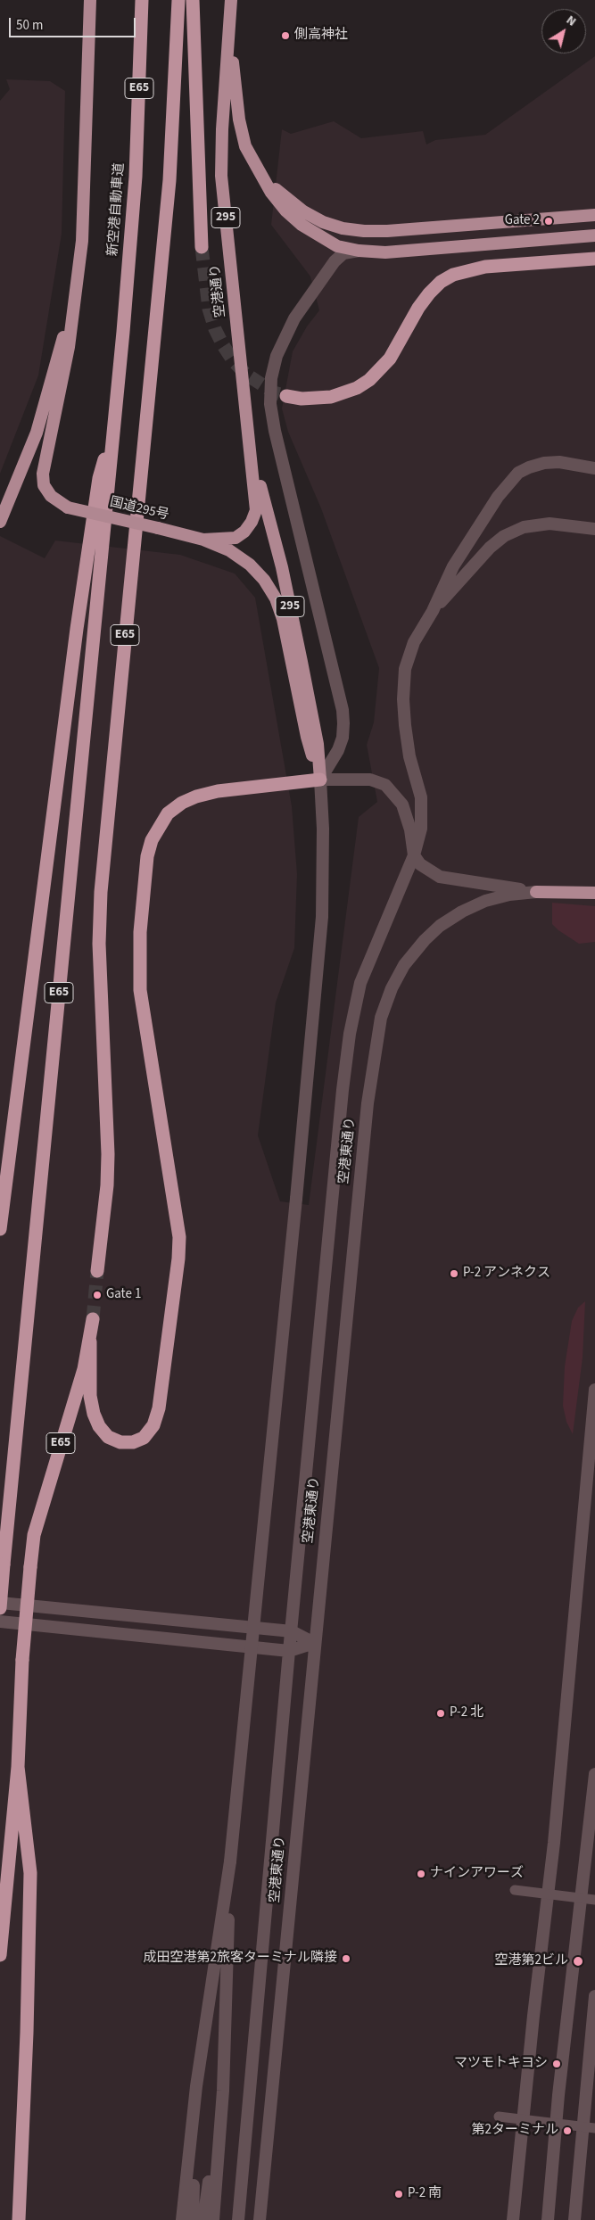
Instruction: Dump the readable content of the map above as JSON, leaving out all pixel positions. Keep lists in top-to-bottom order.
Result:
{
  "streets": {
    "highway": [
      "E65",
      "新空港自動車道",
      "295",
      "空港通り",
      "国道295号"
    ],
    "street": ["空港東通り"]
  },
  "crossings": [
    ["E65", "新空港自動車道"],
    ["295", "空港通り"],
    ["295", "国道295号"],
    ["空港通り", "国道295号"]
  ],
  "places": [
    "側高神社",
    "Gate 2",
    "P-2 アンネクス",
    "Gate 1",
    "P-2 北",
    "ナインアワーズ",
    "成田空港第2旅客ターミナル隣接",
    "空港第2ビル",
    "マツモトキヨシ",
    "第2ターミナル",
    "P-2 南"
  ],
  "scale_bar": "50 m",
  "north": "top right"
}
